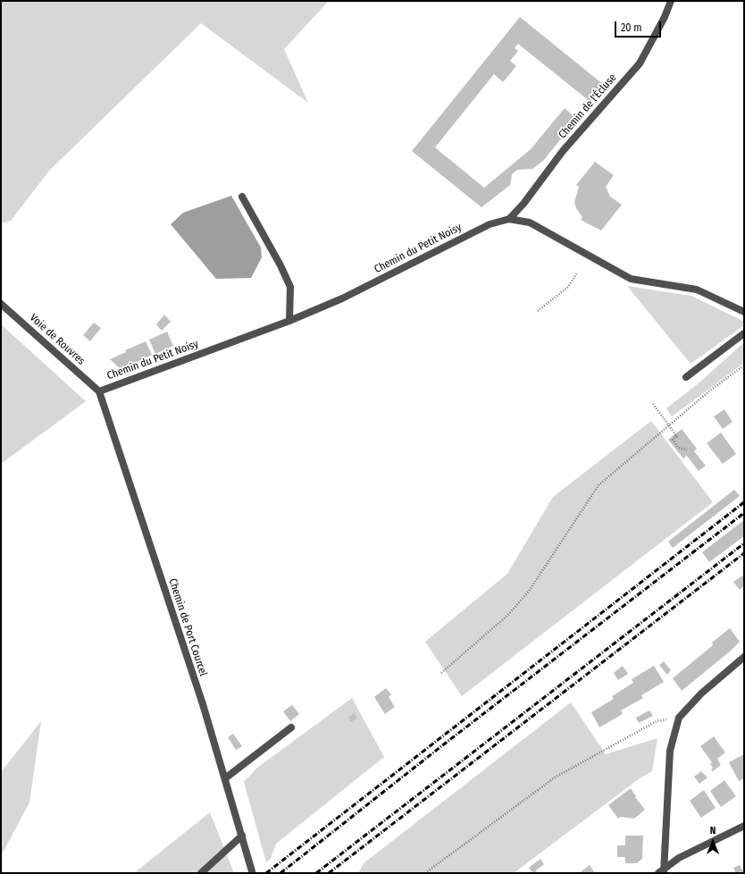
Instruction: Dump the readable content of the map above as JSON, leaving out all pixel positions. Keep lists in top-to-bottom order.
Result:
{
  "streets": {
    "street": [
      "Chemin de l'Écluse",
      "Chemin du Petit Noisy",
      "Voie de Rouvres",
      "Chemin de Port Courcel"
    ]
  },
  "crossings": [
    ["Chemin de l'Écluse", "Chemin du Petit Noisy"],
    ["Chemin du Petit Noisy", "Voie de Rouvres"],
    ["Chemin du Petit Noisy", "Chemin de Port Courcel"],
    ["Voie de Rouvres", "Chemin de Port Courcel"]
  ],
  "scale_bar": "20 m",
  "north": "top"
}
